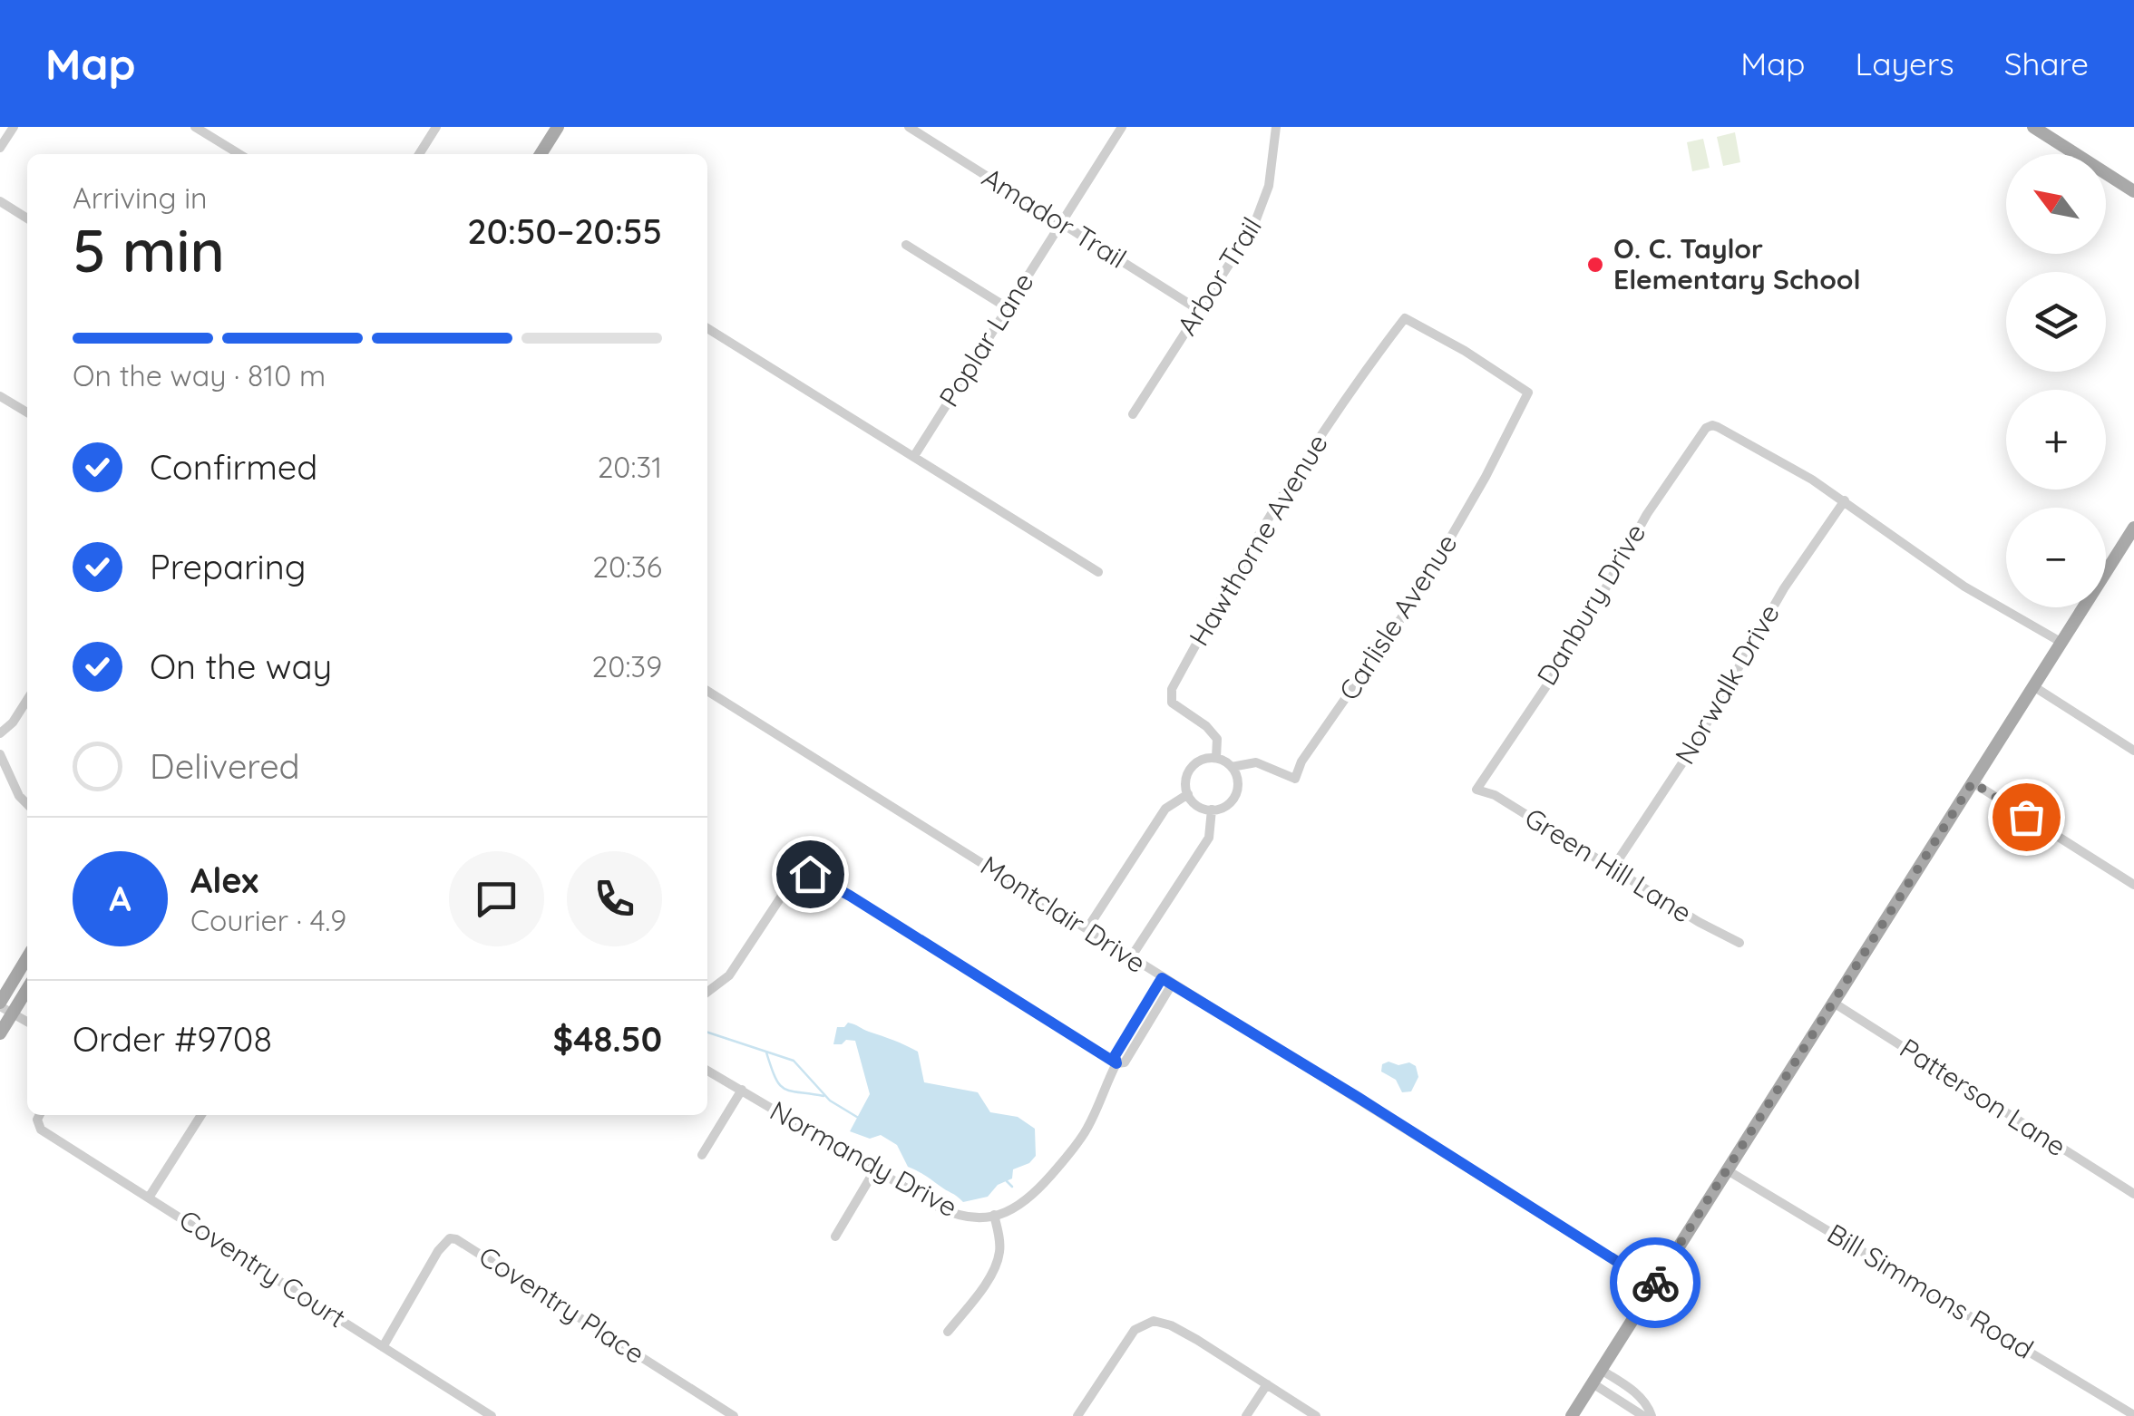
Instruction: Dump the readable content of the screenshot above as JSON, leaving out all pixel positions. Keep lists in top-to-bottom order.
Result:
{
  "streets": {
    "street": [
      "Amador Trail",
      "Arbor Trail",
      "Poplar Lane",
      "Hawthorne Avenue",
      "Danbury Drive",
      "Carlisle Avenue",
      "Norwalk Drive",
      "Green Hill Lane",
      "Montclair Drive",
      "Patterson Lane",
      "Normandy Drive",
      "Coventry Court",
      "Bill Simmons Road",
      "Coventry Place"
    ]
  },
  "crossings": [
    ["Amador Trail", "Arbor Trail"],
    ["Amador Trail", "Poplar Lane"],
    ["Hawthorne Avenue", "Carlisle Avenue"],
    ["Danbury Drive", "Norwalk Drive"],
    ["Danbury Drive", "Green Hill Lane"],
    ["Norwalk Drive", "Green Hill Lane"],
    ["Montclair Drive", "Normandy Drive"],
    ["Coventry Court", "Coventry Place"]
  ],
  "places": ["O. C. Taylor Elementary School"],
  "north": "top left",
  "page": {
    "header": "Map",
    "nav": ["Map", "Layers", "Share"],
    "map_buttons": ["+", "−"],
    "heading": ["5 min", "Arriving in", "20:50–20:55"],
    "panel": [
      "Alex",
      "Courier · 4.9",
      "Order #9708",
      "$48.50"
    ],
    "bar": "On the way · 810 m",
    "list": [
      ["Confirmed", "20:31"],
      ["Preparing", "20:36"],
      ["On the way", "20:39"],
      "Delivered"
    ],
    "round": "A"
  }
}
